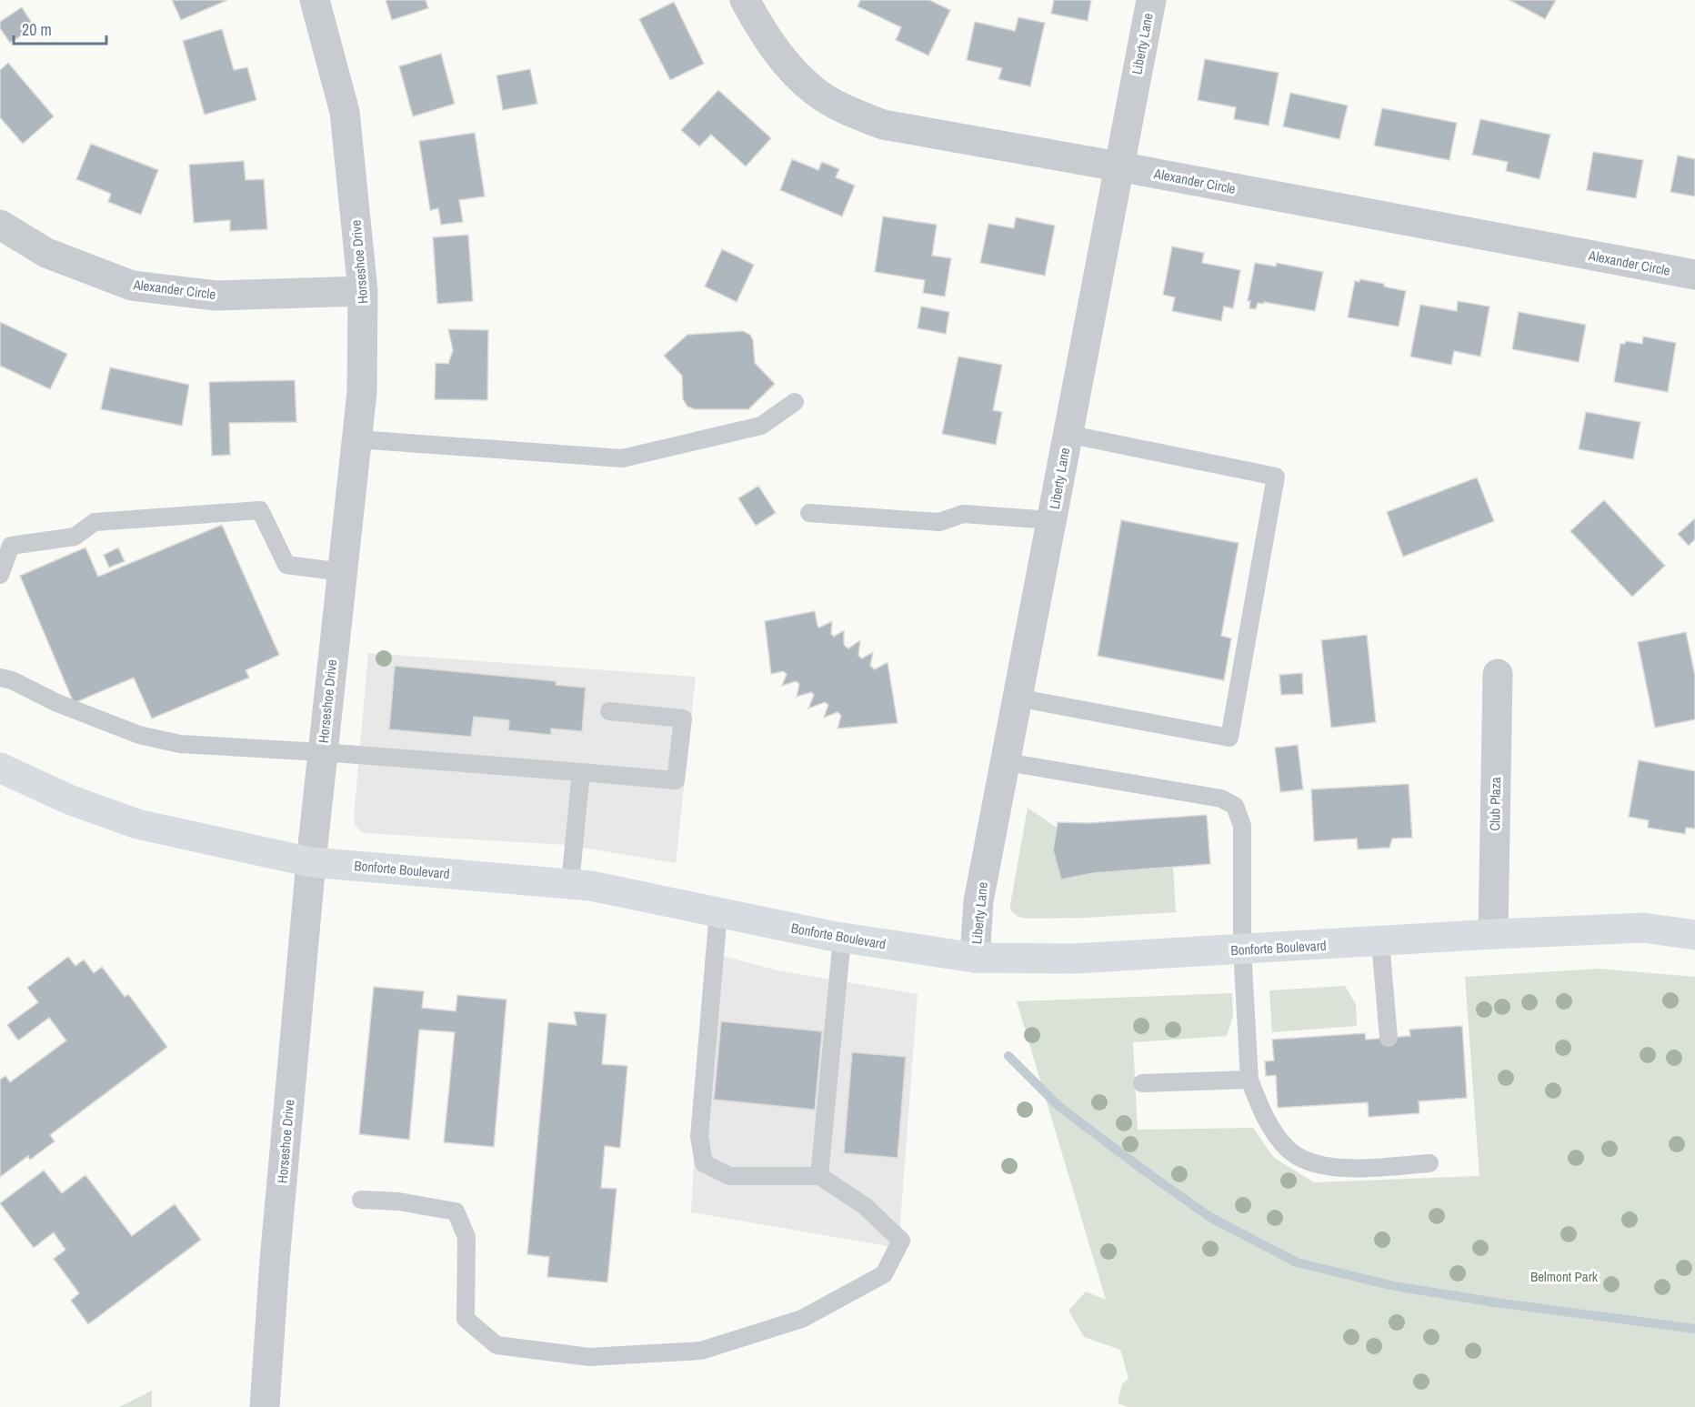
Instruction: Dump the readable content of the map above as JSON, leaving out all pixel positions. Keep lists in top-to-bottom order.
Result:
{
  "streets": {
    "main road": ["Bonforte Boulevard"],
    "street": [
      "Liberty Lane",
      "Alexander Circle",
      "Horseshoe Drive",
      "Club Plaza"
    ]
  },
  "crossings": [
    ["Liberty Lane", "Alexander Circle"],
    ["Liberty Lane", "Bonforte Boulevard"],
    ["Alexander Circle", "Horseshoe Drive"],
    ["Horseshoe Drive", "Bonforte Boulevard"],
    ["Club Plaza", "Bonforte Boulevard"]
  ],
  "parks": ["Belmont Park"],
  "scale_bar": "20 m"
}
